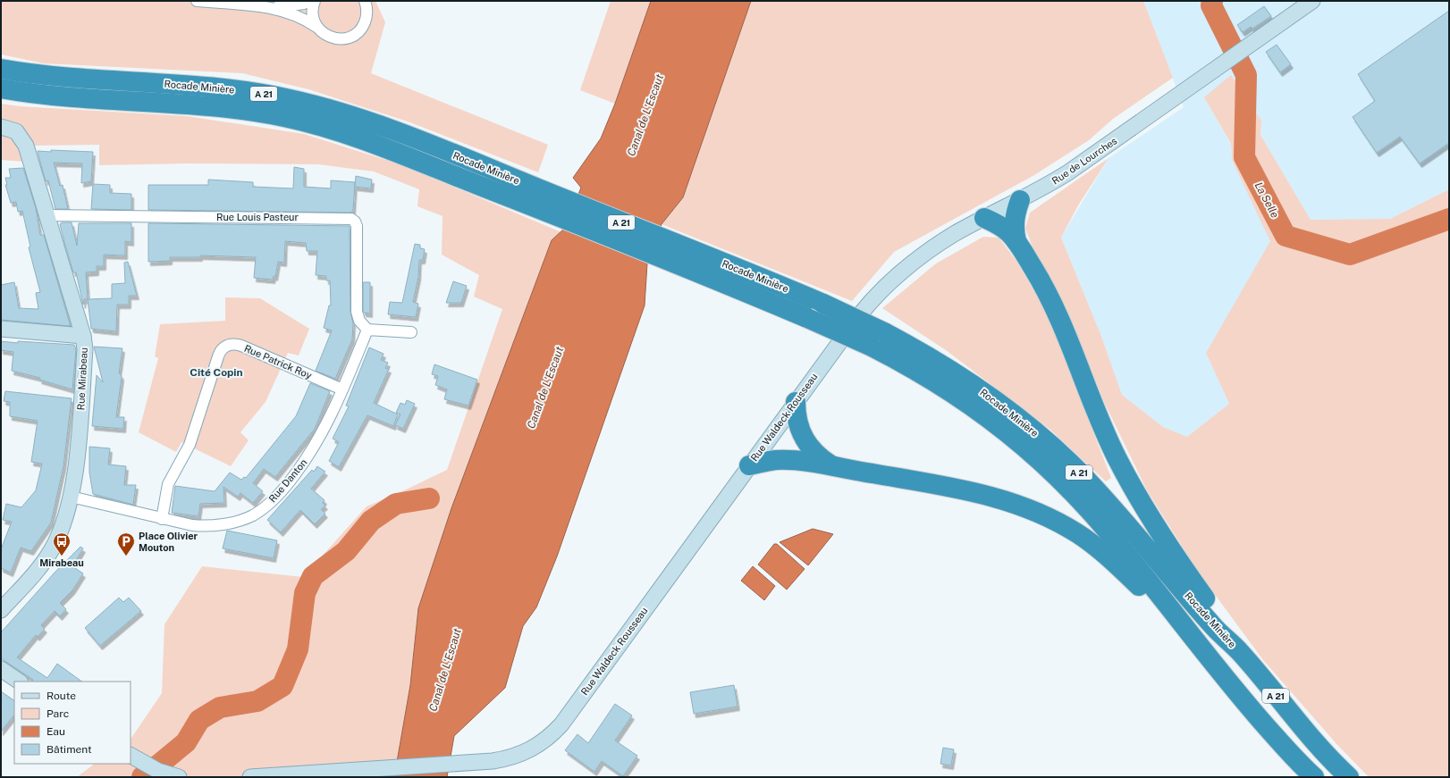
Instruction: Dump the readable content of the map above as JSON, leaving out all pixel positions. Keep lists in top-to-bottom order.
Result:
{
  "streets": {
    "highway": ["Rocade Minière", "A 21"],
    "street": [
      "Rue de Lourches",
      "Rue Louis Pasteur",
      "Rue Patrick Roy",
      "Rue Mirabeau",
      "Rue Waldeck Rousseau",
      "Rue Danton"
    ]
  },
  "crossings": [
    ["Rue de Lourches", "Rue Waldeck Rousseau"],
    ["Rue Louis Pasteur", "Rue Mirabeau"],
    ["Rue Louis Pasteur", "Rue Danton"],
    ["Rue Patrick Roy", "Rue Danton"],
    ["Rue Mirabeau", "Rue Danton"]
  ],
  "districts": ["Cité Copin"],
  "water": ["Canal de L'Escaut", "La Selle"],
  "places": {
    "bus stop": ["Mirabeau"],
    "parking": ["Place Olivier Mouton"]
  },
  "legend": [
    "Route",
    "Parc",
    "Eau",
    "Bâtiment"
  ]
}
